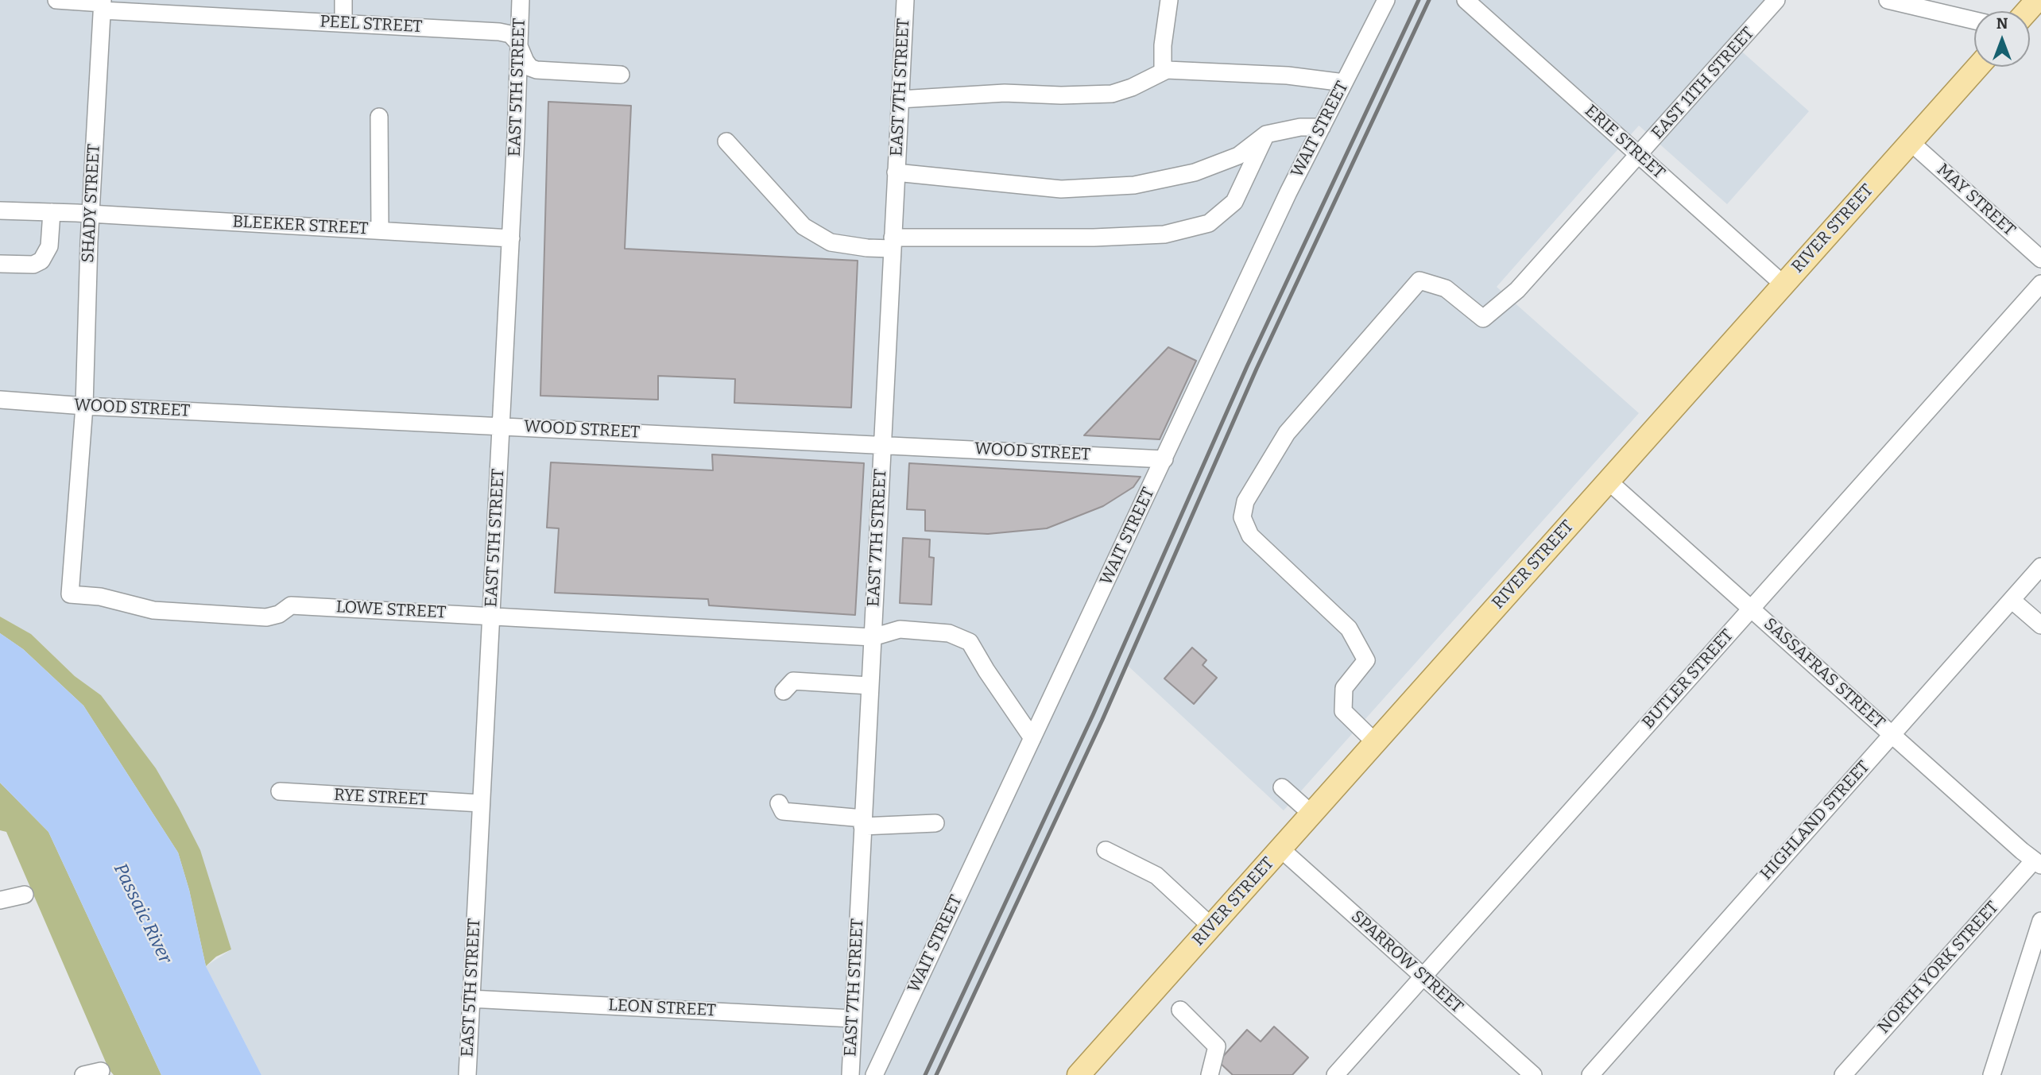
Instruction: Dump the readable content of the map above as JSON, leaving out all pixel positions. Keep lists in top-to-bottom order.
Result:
{
  "streets": {
    "main road": ["RIVER STREET"],
    "street": [
      "PEEL STREET",
      "EAST 11TH STREET",
      "EAST 5TH STREET",
      "EAST 7TH STREET",
      "WAIT STREET",
      "ERIE STREET",
      "MAY STREET",
      "SHADY STREET",
      "BLEEKER STREET",
      "WOOD STREET",
      "LOWE STREET",
      "SASSAFRAS STREET",
      "BUTLER STREET",
      "RYE STREET",
      "HIGHLAND STREET",
      "SPARROW STREET",
      "NORTH YORK STREET",
      "LEON STREET"
    ]
  },
  "crossings": [
    ["PEEL STREET", "EAST 5TH STREET"],
    ["PEEL STREET", "SHADY STREET"],
    ["EAST 11TH STREET", "ERIE STREET"],
    ["EAST 11TH STREET", "RIVER STREET"],
    ["EAST 5TH STREET", "BLEEKER STREET"],
    ["EAST 5TH STREET", "WOOD STREET"],
    ["EAST 5TH STREET", "LOWE STREET"],
    ["EAST 5TH STREET", "RYE STREET"],
    ["EAST 5TH STREET", "LEON STREET"],
    ["EAST 7TH STREET", "WOOD STREET"],
    ["EAST 7TH STREET", "LOWE STREET"],
    ["EAST 7TH STREET", "LEON STREET"],
    ["WAIT STREET", "WOOD STREET"],
    ["WAIT STREET", "LOWE STREET"],
    ["ERIE STREET", "RIVER STREET"],
    ["MAY STREET", "RIVER STREET"],
    ["SHADY STREET", "BLEEKER STREET"],
    ["SHADY STREET", "WOOD STREET"],
    ["SHADY STREET", "LOWE STREET"],
    ["RIVER STREET", "SASSAFRAS STREET"],
    ["RIVER STREET", "SPARROW STREET"],
    ["SASSAFRAS STREET", "BUTLER STREET"],
    ["SASSAFRAS STREET", "HIGHLAND STREET"],
    ["SASSAFRAS STREET", "NORTH YORK STREET"],
    ["BUTLER STREET", "SPARROW STREET"]
  ],
  "water": ["Passaic River"],
  "north": "top"
}
